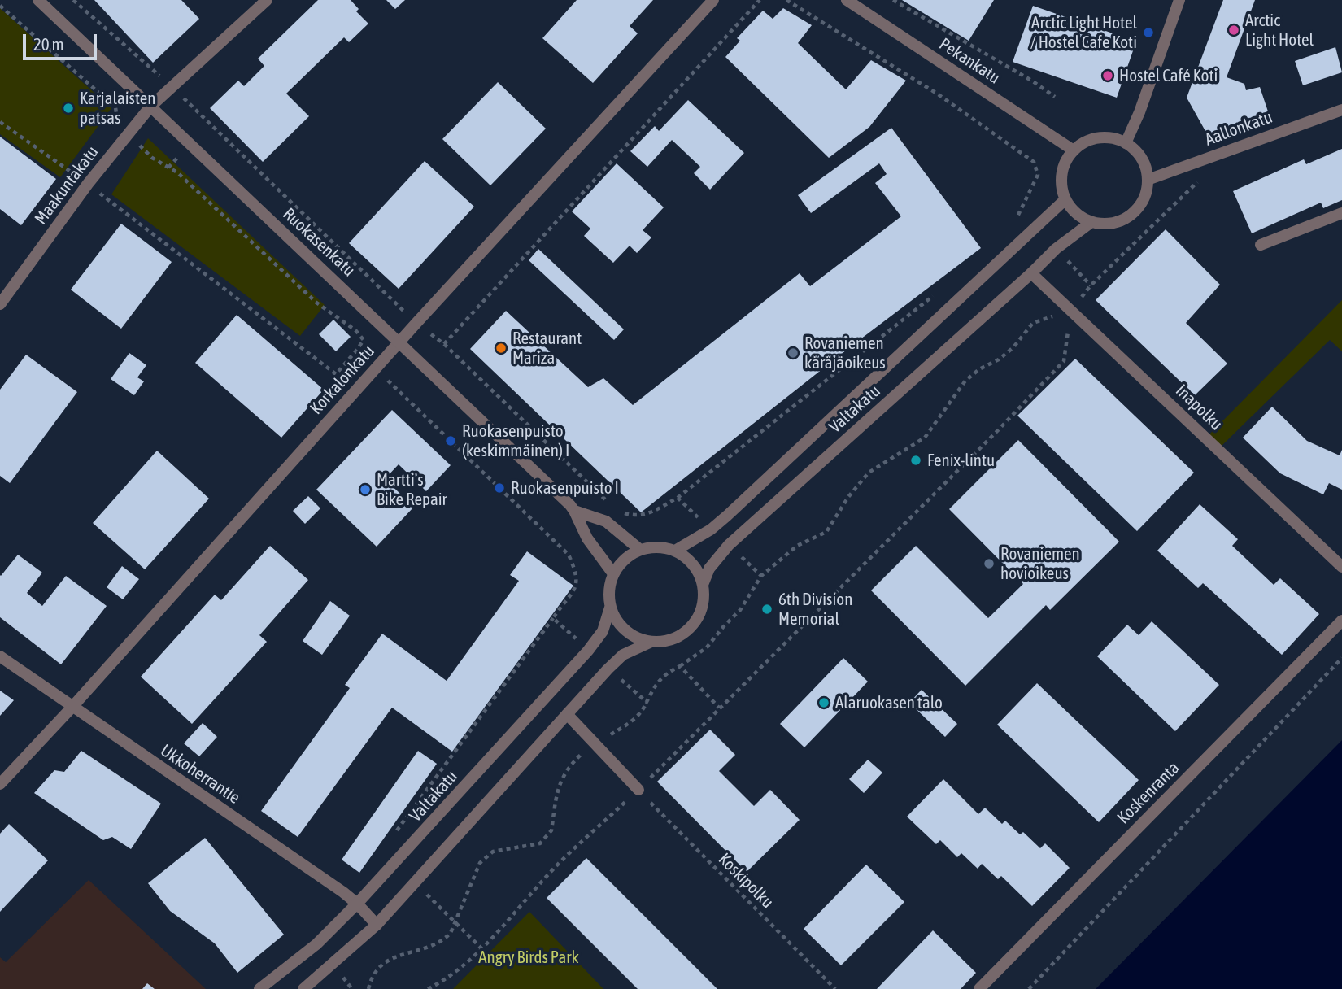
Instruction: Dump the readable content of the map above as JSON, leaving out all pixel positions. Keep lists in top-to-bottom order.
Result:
{
  "streets": {
    "street": [
      "Pekankatu",
      "Aallonkatu",
      "Maakuntakatu",
      "Ruokasenkatu",
      "Korkalonkatu",
      "Inapolku",
      "Valtakatu",
      "Ukkoherrantie",
      "Koskenranta"
    ],
    "path": ["Koskipolku"]
  },
  "crossings": [
    ["Pekankatu", "Aallonkatu"],
    ["Pekankatu", "Valtakatu"],
    ["Aallonkatu", "Valtakatu"],
    ["Maakuntakatu", "Ruokasenkatu"],
    ["Ruokasenkatu", "Korkalonkatu"],
    ["Ruokasenkatu", "Valtakatu"],
    ["Korkalonkatu", "Ukkoherrantie"],
    ["Inapolku", "Valtakatu"],
    ["Valtakatu", "Ukkoherrantie"]
  ],
  "parks": ["Angry Birds Park"],
  "places": [
    "Arctic Light Hotel",
    "Arctic Light Hotel / Hostel Cafe Koti",
    "Hostel Café Koti",
    "Karjalaisten patsas",
    "Restaurant Mariza",
    "Rovaniemen käräjäoikeus",
    "Ruokasenpuisto (keskimmäinen) I",
    "Fenix-lintu",
    "Ruokasenpuisto I",
    "Martti's Bike Repair",
    "Rovaniemen hovioikeus",
    "6th Division Memorial",
    "Alaruokasen talo"
  ],
  "scale_bar": "20 m"
}
